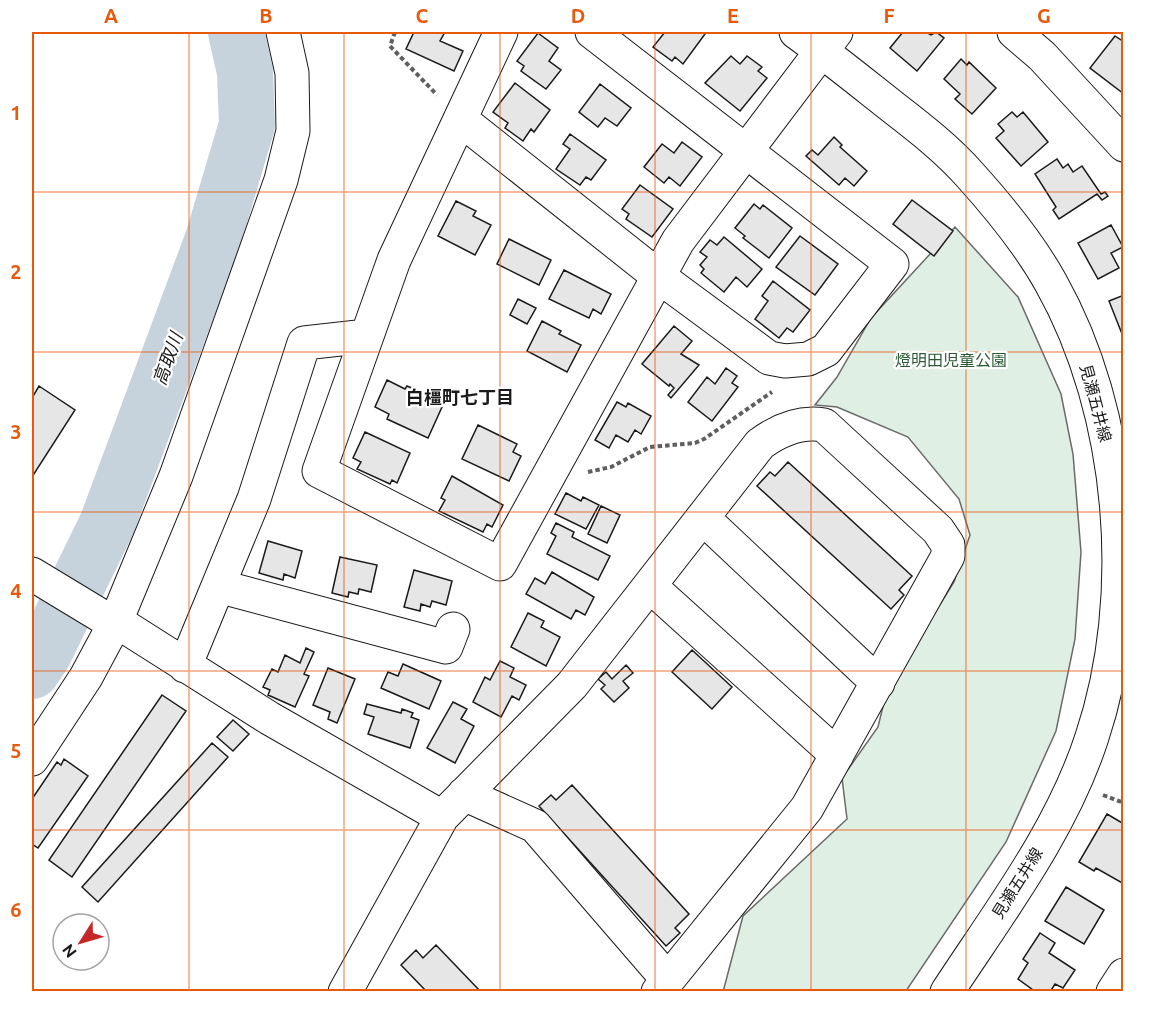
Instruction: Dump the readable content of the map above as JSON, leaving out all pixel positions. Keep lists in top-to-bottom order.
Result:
{
  "streets": {
    "street": ["見瀬五井線"]
  },
  "districts": ["白橿町七丁目"],
  "water": ["高取川"],
  "parks": ["燈明田児童公園"],
  "north": "bottom left",
  "grid": {
    "columns": [
      "A",
      "B",
      "C",
      "D",
      "E",
      "F",
      "G"
    ],
    "rows": [
      "1",
      "2",
      "3",
      "4",
      "5",
      "6"
    ]
  }
}
